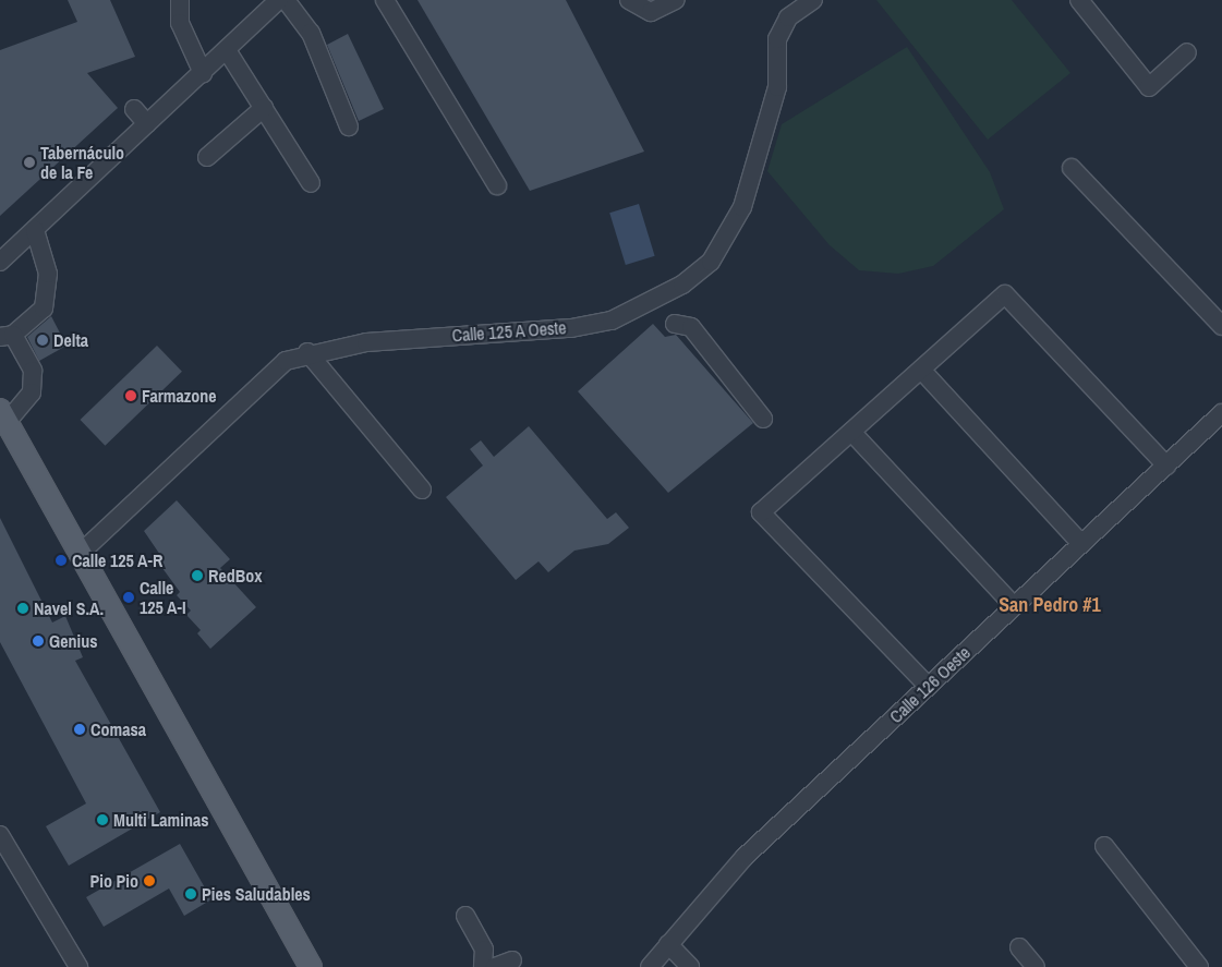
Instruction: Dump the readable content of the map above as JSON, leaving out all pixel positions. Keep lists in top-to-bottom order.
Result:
{
  "streets": {
    "street": ["Calle 125 A Oeste", "Calle 126 Oeste"]
  },
  "districts": ["San Pedro #1"],
  "places": [
    "Tabernáculo de la Fe",
    "Delta",
    "Farmazone",
    "Calle 125 A-R",
    "RedBox",
    "Calle 125 A-I",
    "Navel S.A.",
    "Genius",
    "Comasa",
    "Multi Laminas",
    "Pio Pio",
    "Pies Saludables"
  ]
}
